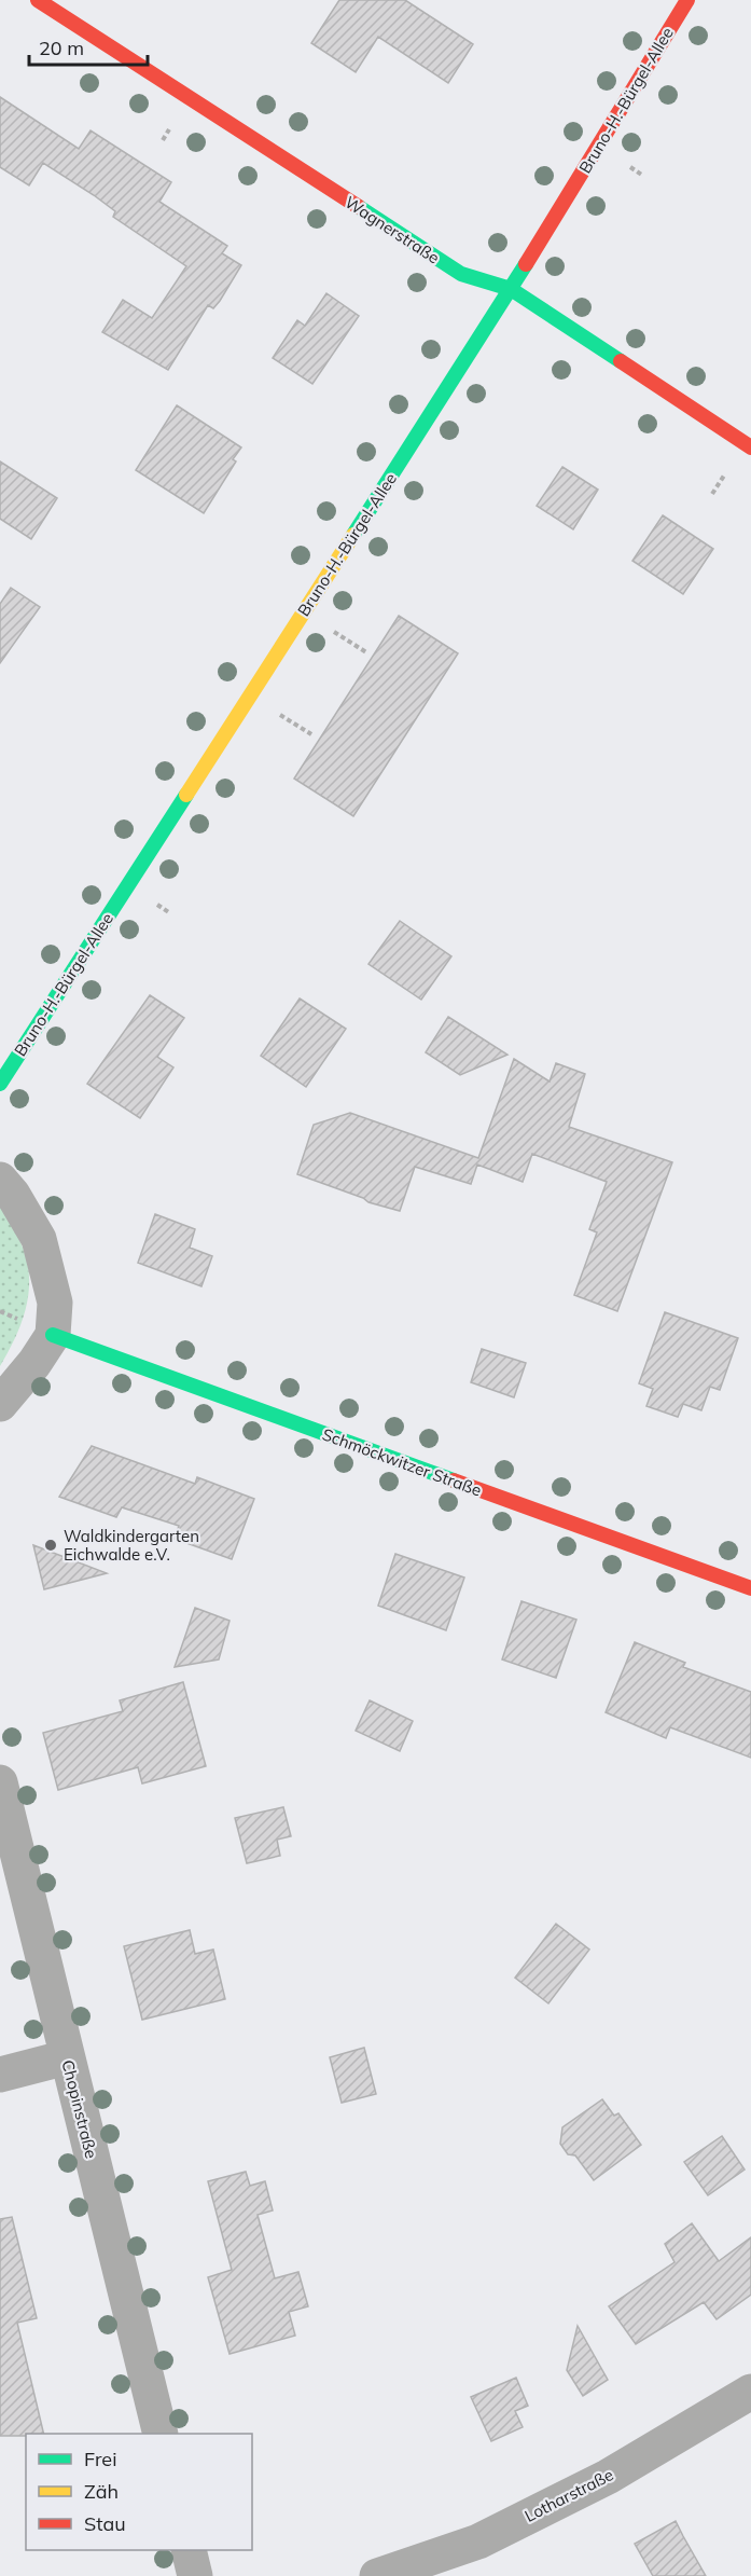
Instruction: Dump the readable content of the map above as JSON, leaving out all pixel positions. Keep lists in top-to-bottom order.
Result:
{
  "streets": {
    "street": [
      "Bruno-H.-Bürgel-Allee",
      "Wagnerstraße",
      "Schmöckwitzer Straße",
      "Chopinstraße",
      "Lotharstraße"
    ]
  },
  "crossings": [
    ["Bruno-H.-Bürgel-Allee", "Wagnerstraße"]
  ],
  "places": ["Waldkindergarten Eichwalde e.V."],
  "legend": ["Frei", "Zäh", "Stau"],
  "scale_bar": "20 m"
}
